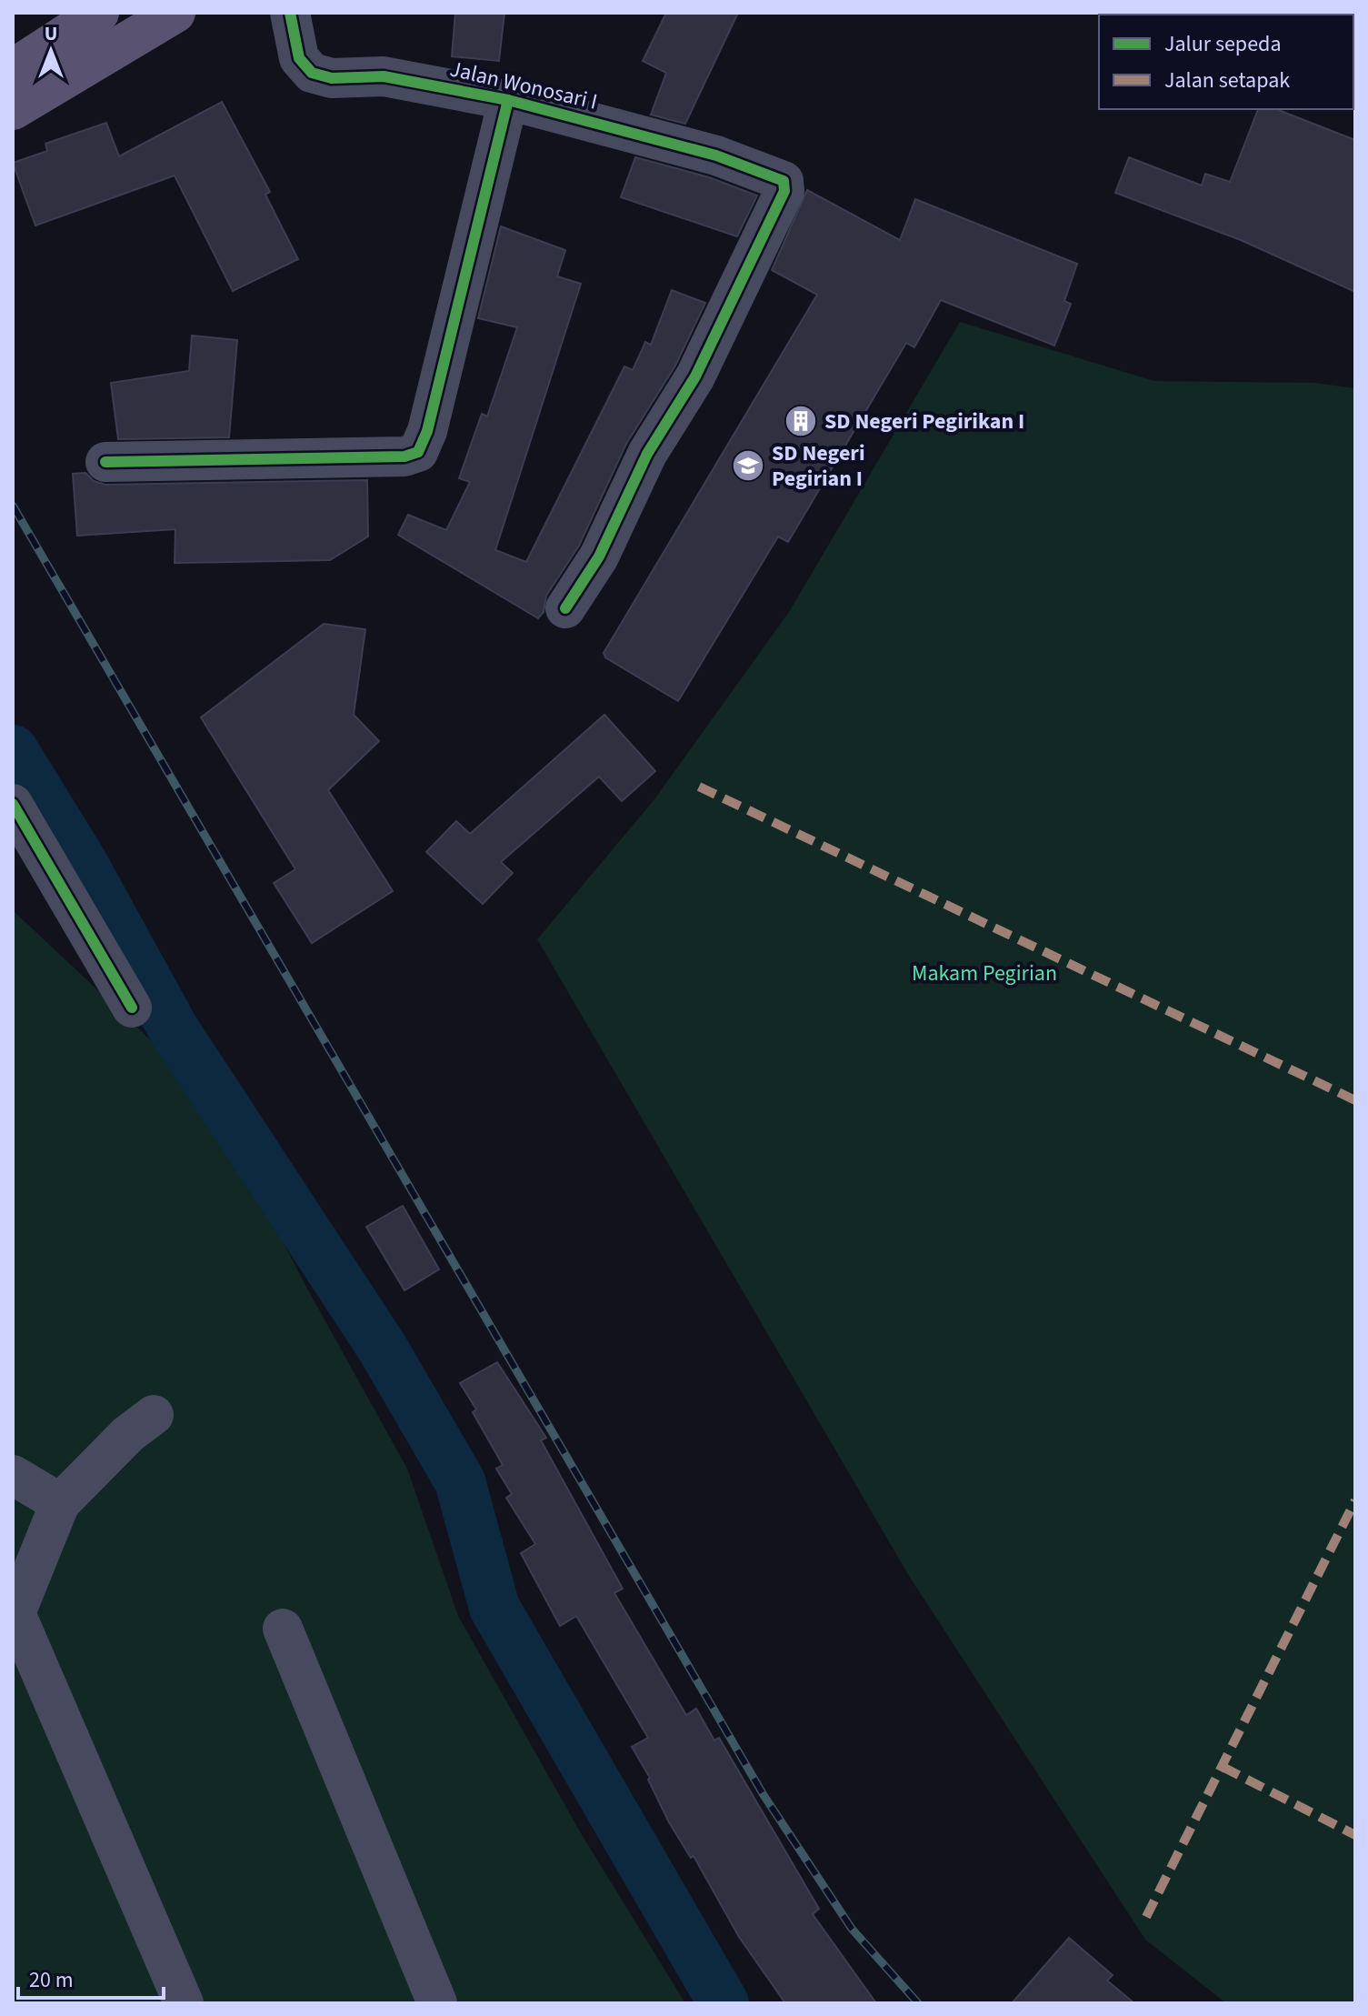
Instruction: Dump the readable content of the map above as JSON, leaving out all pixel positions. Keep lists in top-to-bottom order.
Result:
{
  "streets": {
    "street": ["Jalan Wonosari I"]
  },
  "parks": ["Makam Pegirian"],
  "places": {
    "building": ["SD Negeri Pegirikan I"],
    "school or university": ["SD Negeri Pegirian I"]
  },
  "legend": ["Jalur sepeda", "Jalan setapak"],
  "scale_bar": "20 m",
  "north": "top"
}
